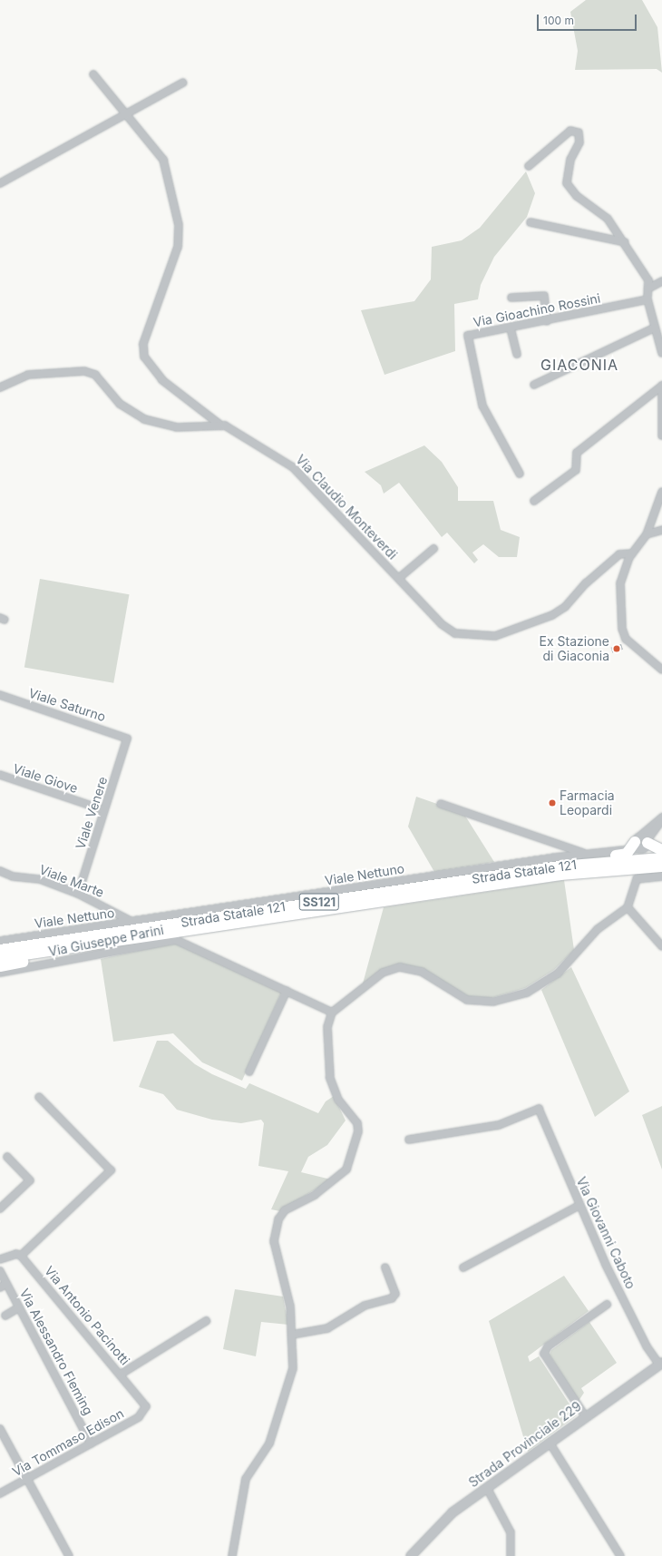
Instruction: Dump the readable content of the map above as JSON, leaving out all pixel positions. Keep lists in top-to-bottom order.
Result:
{
  "streets": {
    "main road": ["Strada Statale 121", "SS121"],
    "street": [
      "Via Gioachino Rossini",
      "Via Claudio Monteverdi",
      "Viale Saturno",
      "Viale Giove",
      "Viale Venere",
      "Viale Nettuno",
      "Viale Marte",
      "Via Giuseppe Parini",
      "Via Giovanni Caboto",
      "Via Antonio Pacinotti",
      "Via Alessandro Fleming",
      "Via Tommaso Edison",
      "Strada Provinciale 229"
    ]
  },
  "crossings": [
    ["Viale Saturno", "Viale Venere"],
    ["Viale Giove", "Viale Venere"],
    ["Viale Venere", "Viale Marte"],
    ["Strada Statale 121", "Viale Nettuno"],
    ["Strada Statale 121", "SS121"],
    ["Viale Nettuno", "Viale Marte"],
    ["Viale Nettuno", "SS121"],
    ["Via Giovanni Caboto", "Strada Provinciale 229"],
    ["Via Antonio Pacinotti", "Via Tommaso Edison"],
    ["Via Alessandro Fleming", "Via Tommaso Edison"]
  ],
  "districts": ["GIACONIA"],
  "places": ["Ex Stazione di Giaconia", "Farmacia Leopardi"],
  "scale_bar": "100 m"
}
